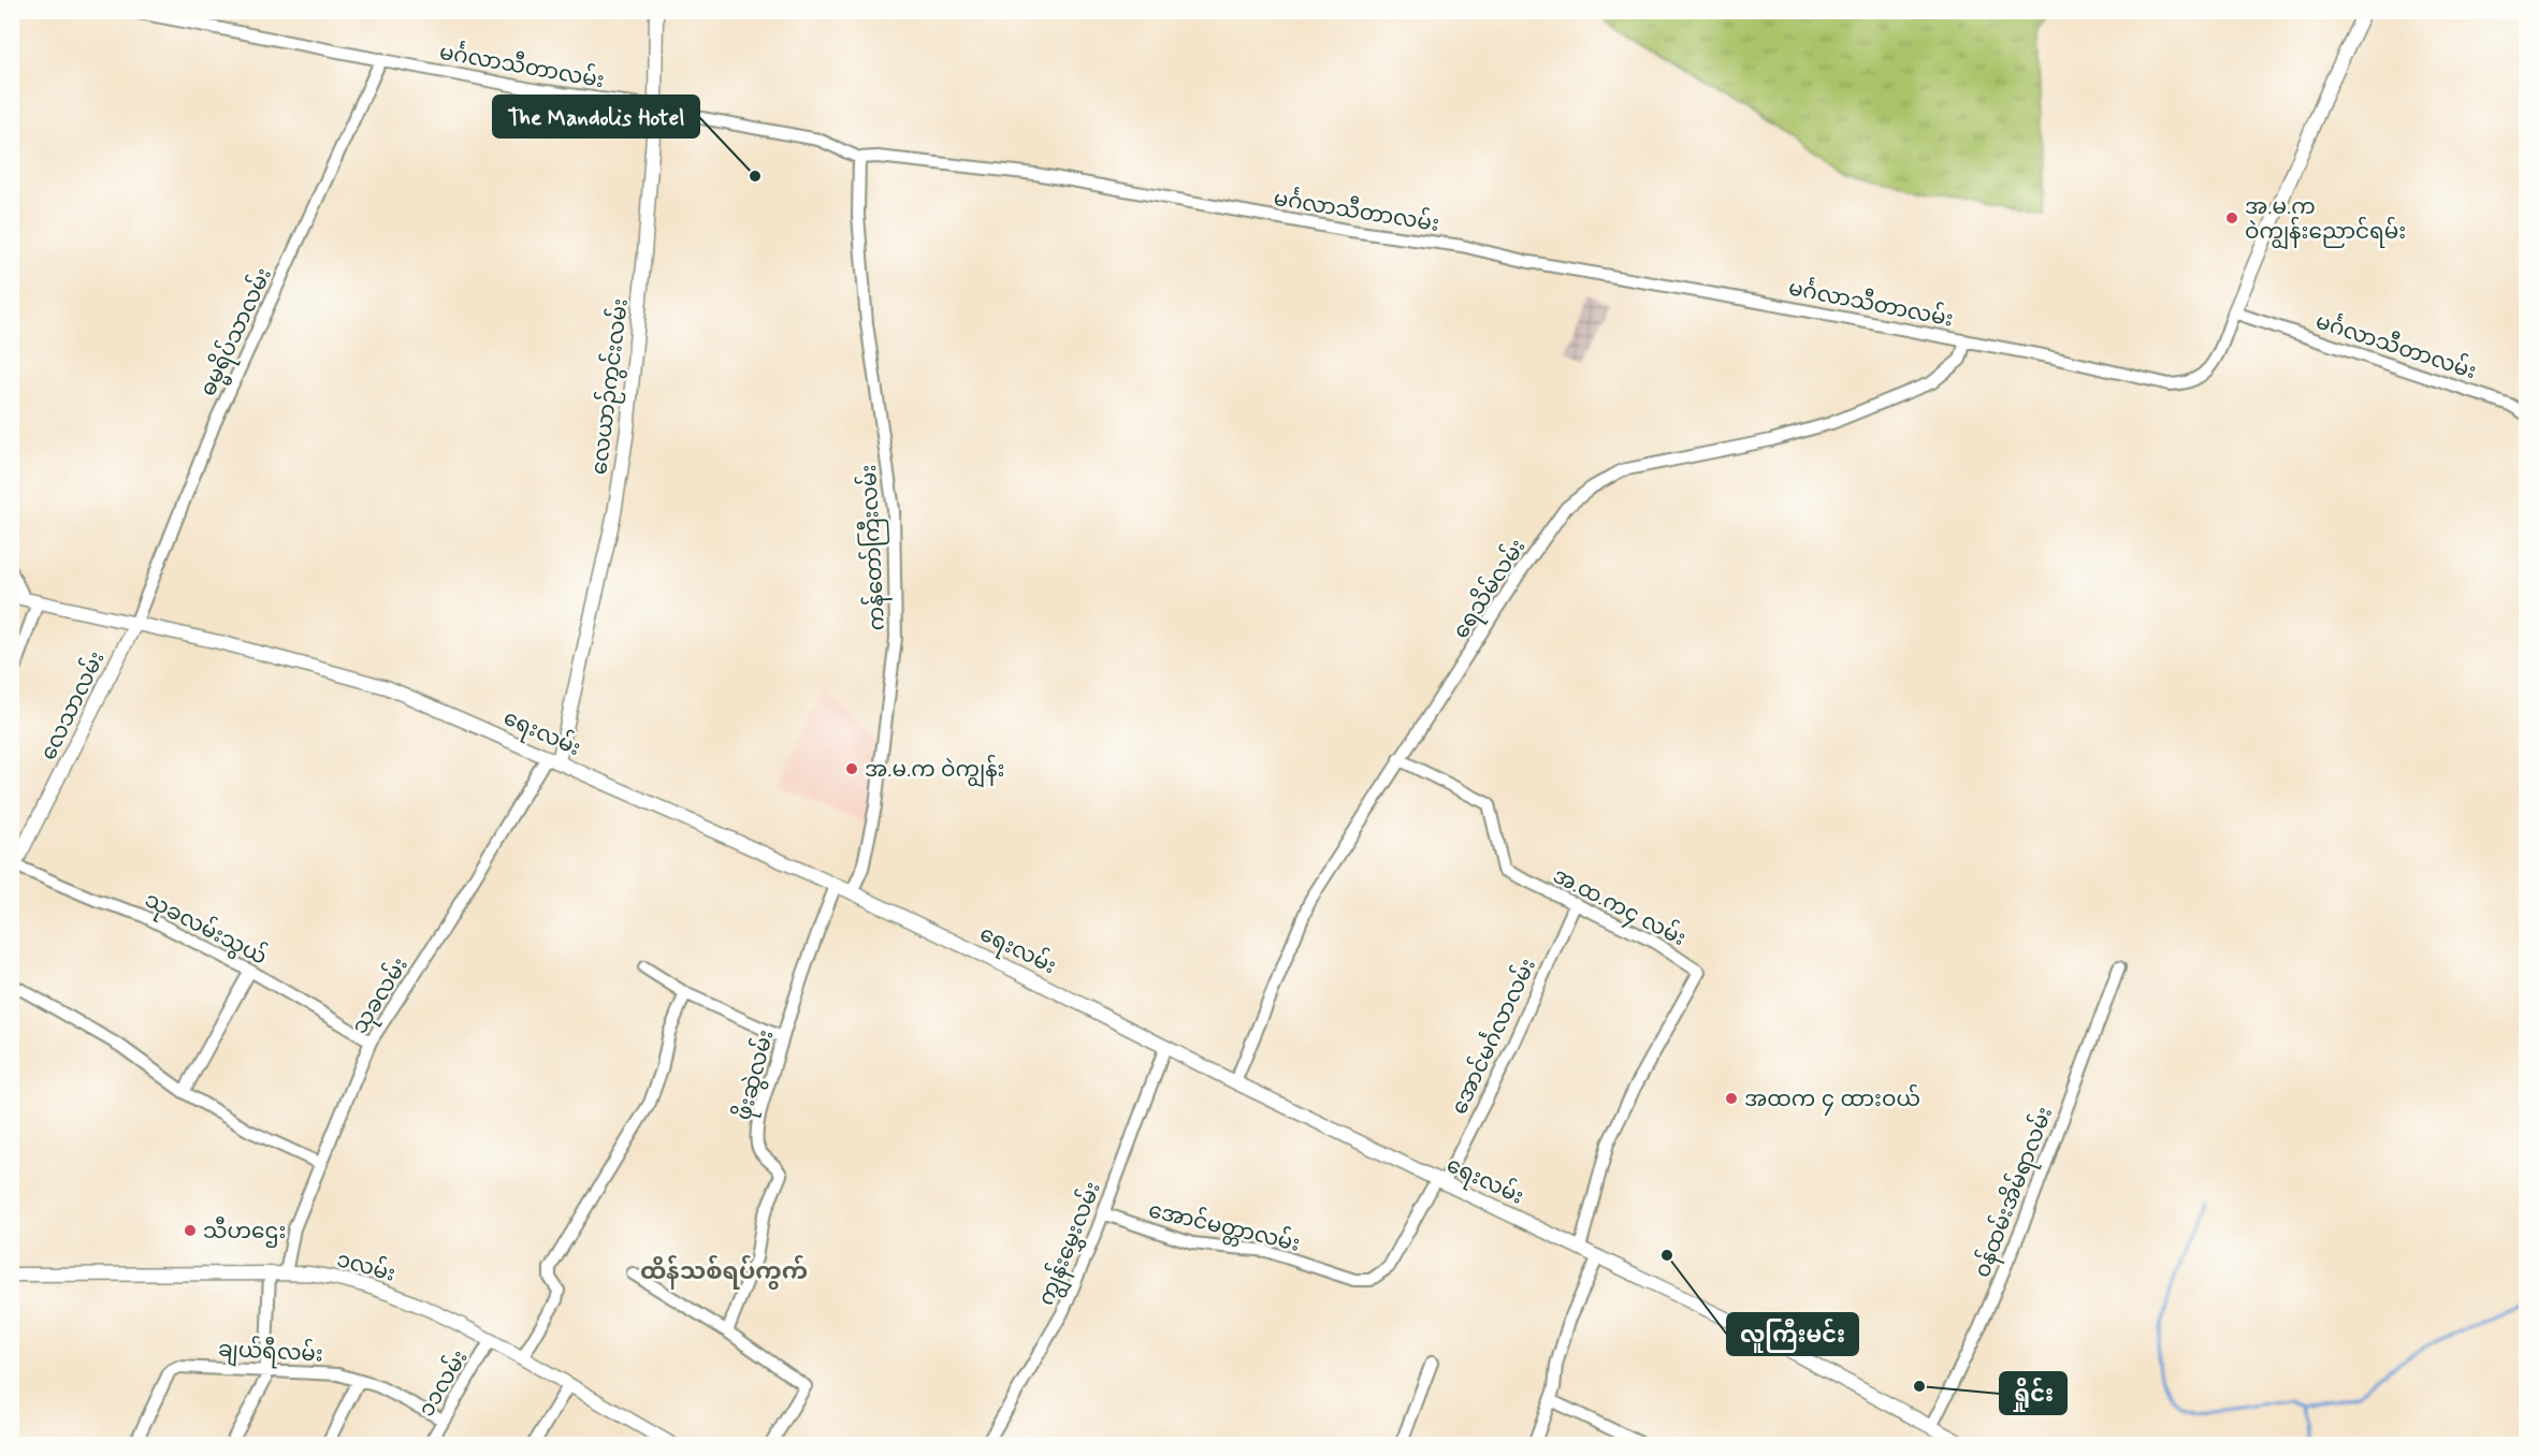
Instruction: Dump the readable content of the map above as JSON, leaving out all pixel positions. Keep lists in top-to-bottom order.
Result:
{
  "streets": {
    "street": [
      "မင်္ဂလာသီတာလမ်း",
      "ဓမ္မရိပ်သာလမ်း",
      "လေယာဉ်ကွင်းလမ်း",
      "ကန်တော်ကြီးလမ်း",
      "ရေသိမ်လမ်း",
      "လေသာလမ်း",
      "ရေးလမ်း",
      "အ.ထ.က၄ လမ်း",
      "သုခလမ်းသွယ်",
      "သုခလမ်း",
      "အောင်မင်္ဂလာလမ်း",
      "ဖိုးဆွဲလမ်း",
      "၀န်ထမ်းအိမ်ရာလမ်း",
      "အောင်မတ္တာလမ်း",
      "ကျွန်းမွှေးလမ်း",
      "၁လမ်း",
      "ချယ်ရီလမ်း",
      "၁၁လမ်း"
    ]
  },
  "crossings": [
    ["မင်္ဂလာသီတာလမ်း", "ဓမ္မရိပ်သာလမ်း"],
    ["မင်္ဂလာသီတာလမ်း", "လေယာဉ်ကွင်းလမ်း"],
    ["မင်္ဂလာသီတာလမ်း", "ကန်တော်ကြီးလမ်း"],
    ["မင်္ဂလာသီတာလမ်း", "ရေသိမ်လမ်း"],
    ["ဓမ္မရိပ်သာလမ်း", "လေသာလမ်း"],
    ["ဓမ္မရိပ်သာလမ်း", "ရေးလမ်း"],
    ["လေယာဉ်ကွင်းလမ်း", "ရေးလမ်း"],
    ["လေယာဉ်ကွင်းလမ်း", "သုခလမ်း"],
    ["ကန်တော်ကြီးလမ်း", "ရေးလမ်း"],
    ["ရေသိမ်လမ်း", "ရေးလမ်း"],
    ["ရေသိမ်လမ်း", "အ.ထ.က၄ လမ်း"],
    ["လေသာလမ်း", "ရေးလမ်း"],
    ["လေသာလမ်း", "သုခလမ်းသွယ်"],
    ["ရေးလမ်း", "အ.ထ.က၄ လမ်း"],
    ["ရေးလမ်း", "သုခလမ်း"],
    ["ရေးလမ်း", "အောင်မင်္ဂလာလမ်း"],
    ["ရေးလမ်း", "ဖိုးဆွဲလမ်း"],
    ["ရေးလမ်း", "၀န်ထမ်းအိမ်ရာလမ်း"],
    ["ရေးလမ်း", "အောင်မတ္တာလမ်း"],
    ["ရေးလမ်း", "ကျွန်းမွှေးလမ်း"],
    ["အ.ထ.က၄ လမ်း", "အောင်မင်္ဂလာလမ်း"],
    ["သုခလမ်းသွယ်", "သုခလမ်း"],
    ["သုခလမ်း", "၁လမ်း"],
    ["အောင်မင်္ဂလာလမ်း", "အောင်မတ္တာလမ်း"],
    ["အောင်မတ္တာလမ်း", "ကျွန်းမွှေးလမ်း"],
    ["၁လမ်း", "၁၁လမ်း"],
    ["ချယ်ရီလမ်း", "၁၁လမ်း"]
  ],
  "districts": ["ထိန်သစ်ရပ်ကွက်"],
  "places": [
    "The Mandolis Hotel",
    "အ.မ.က ဝဲကျွန်းညောင်ရမ်း",
    "အ.မ.က ဝဲကျွန်း",
    "အထက ၄ ထားဝယ်",
    "သီဟဌေး",
    "လူကြီးမင်း",
    "ရှိုင်း"
  ]
}
